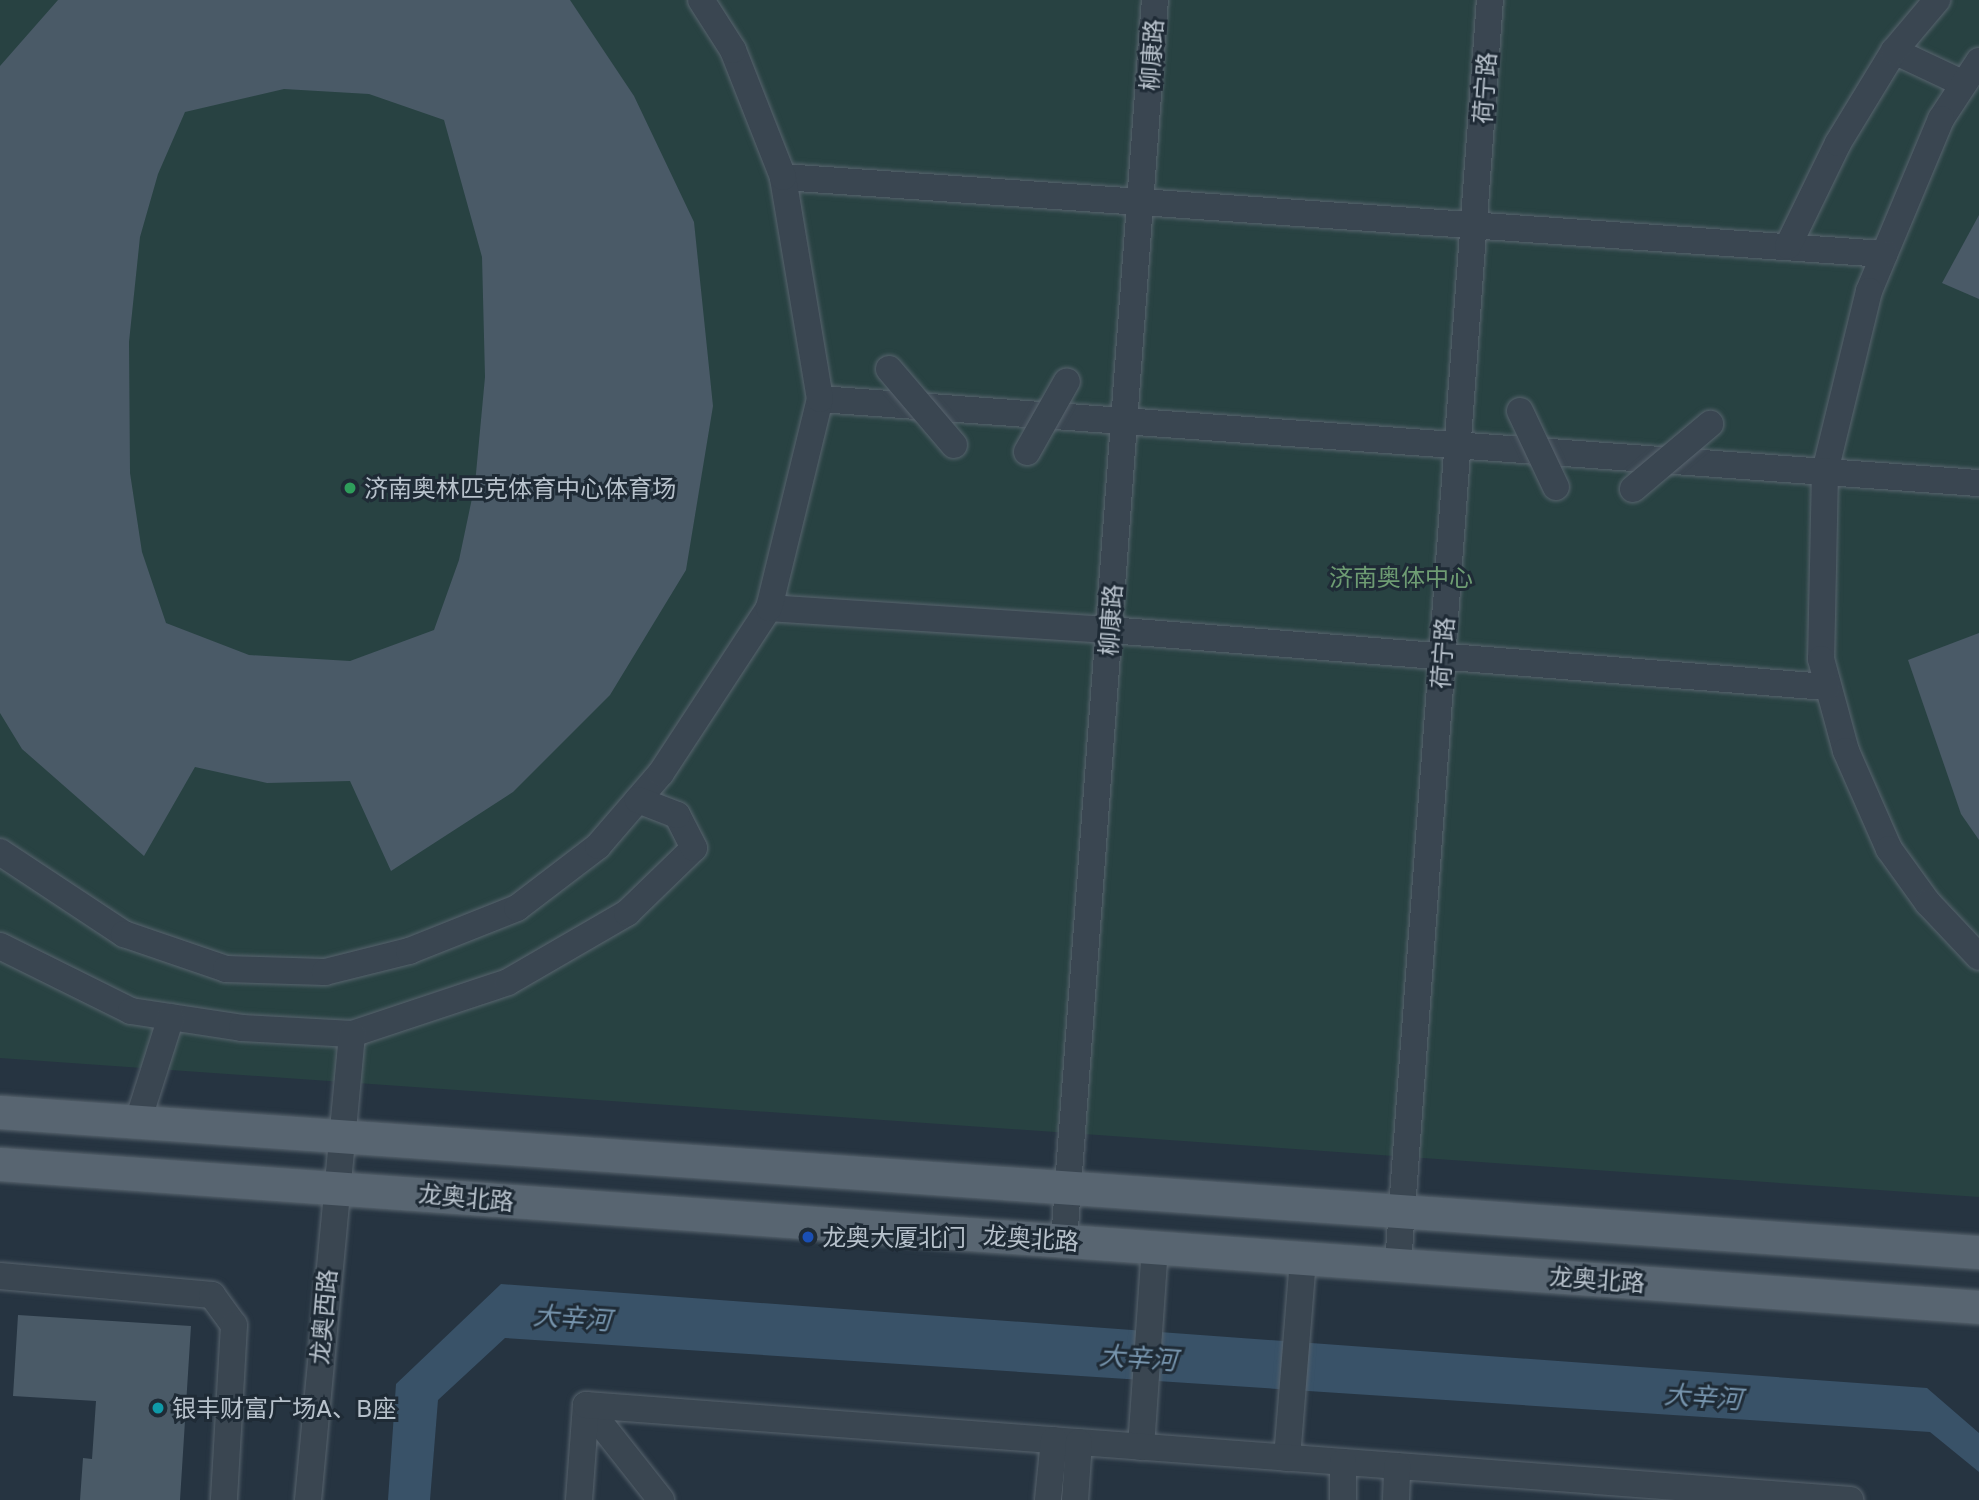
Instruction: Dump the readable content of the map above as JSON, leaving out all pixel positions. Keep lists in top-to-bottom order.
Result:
{
  "streets": {
    "main road": ["龙奥北路"],
    "street": ["柳康路", "荷宁路", "龙奥西路"]
  },
  "crossings": [
    ["柳康路", "龙奥北路"],
    ["荷宁路", "龙奥北路"],
    ["龙奥北路", "龙奥西路"]
  ],
  "water": ["大辛河"],
  "parks": ["济南奥体中心"],
  "places": ["济南奥林匹克体育中心体育场", "龙奥大厦北门", "银丰财富广场A、B座"]
}
